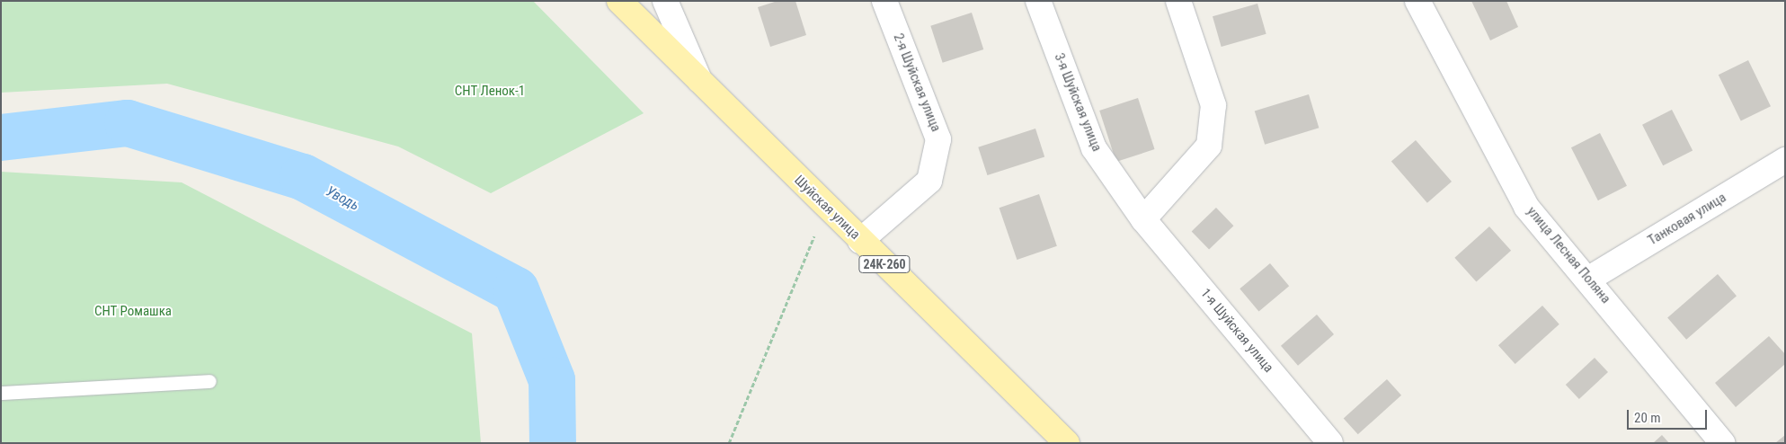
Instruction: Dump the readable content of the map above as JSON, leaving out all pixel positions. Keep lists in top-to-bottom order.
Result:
{
  "streets": {
    "main road": ["Шуйская улица", "24К-260"],
    "street": [
      "2-я Шуйская улица",
      "3-я Шуйская улица",
      "Танковая улица",
      "улица Лесная Поляна",
      "1-я Шуйская улица"
    ]
  },
  "crossings": [
    ["2-я Шуйская улица", "Шуйская улица"],
    ["3-я Шуйская улица", "1-я Шуйская улица"],
    ["Шуйская улица", "24К-260"],
    ["Танковая улица", "улица Лесная Поляна"]
  ],
  "water": ["Уводь"],
  "parks": ["СНТ Ленок-1", "СНТ Ромашка"],
  "scale_bar": "20 m"
}
